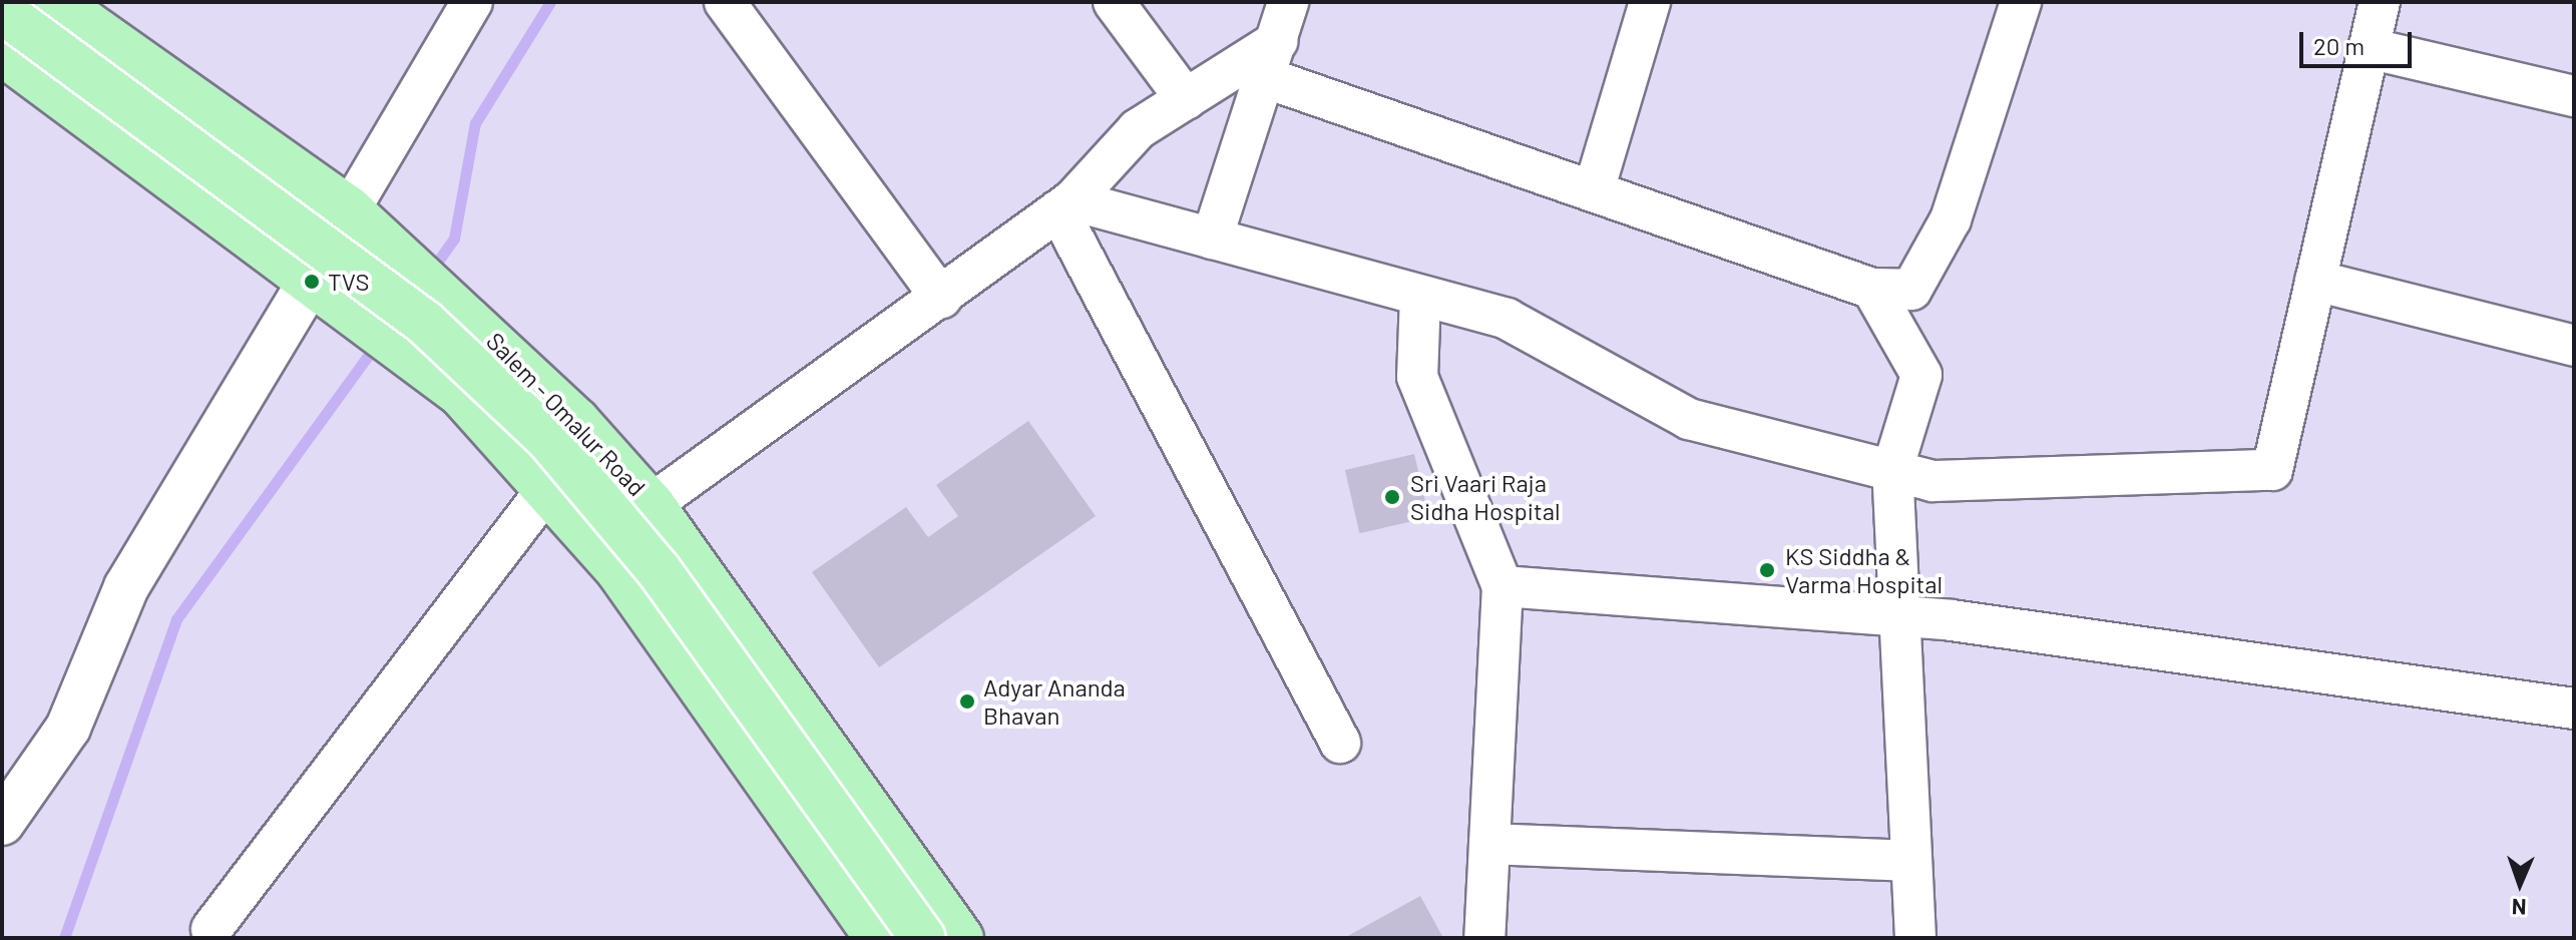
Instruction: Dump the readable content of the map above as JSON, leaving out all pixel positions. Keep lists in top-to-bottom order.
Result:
{
  "streets": {
    "main road": ["Salem - Omalur Road"]
  },
  "places": [
    "TVS",
    "Sri Vaari Raja Sidha Hospital",
    "KS Siddha & Varma Hospital",
    "Adyar Ananda Bhavan"
  ],
  "scale_bar": "20 m",
  "north": "bottom"
}
